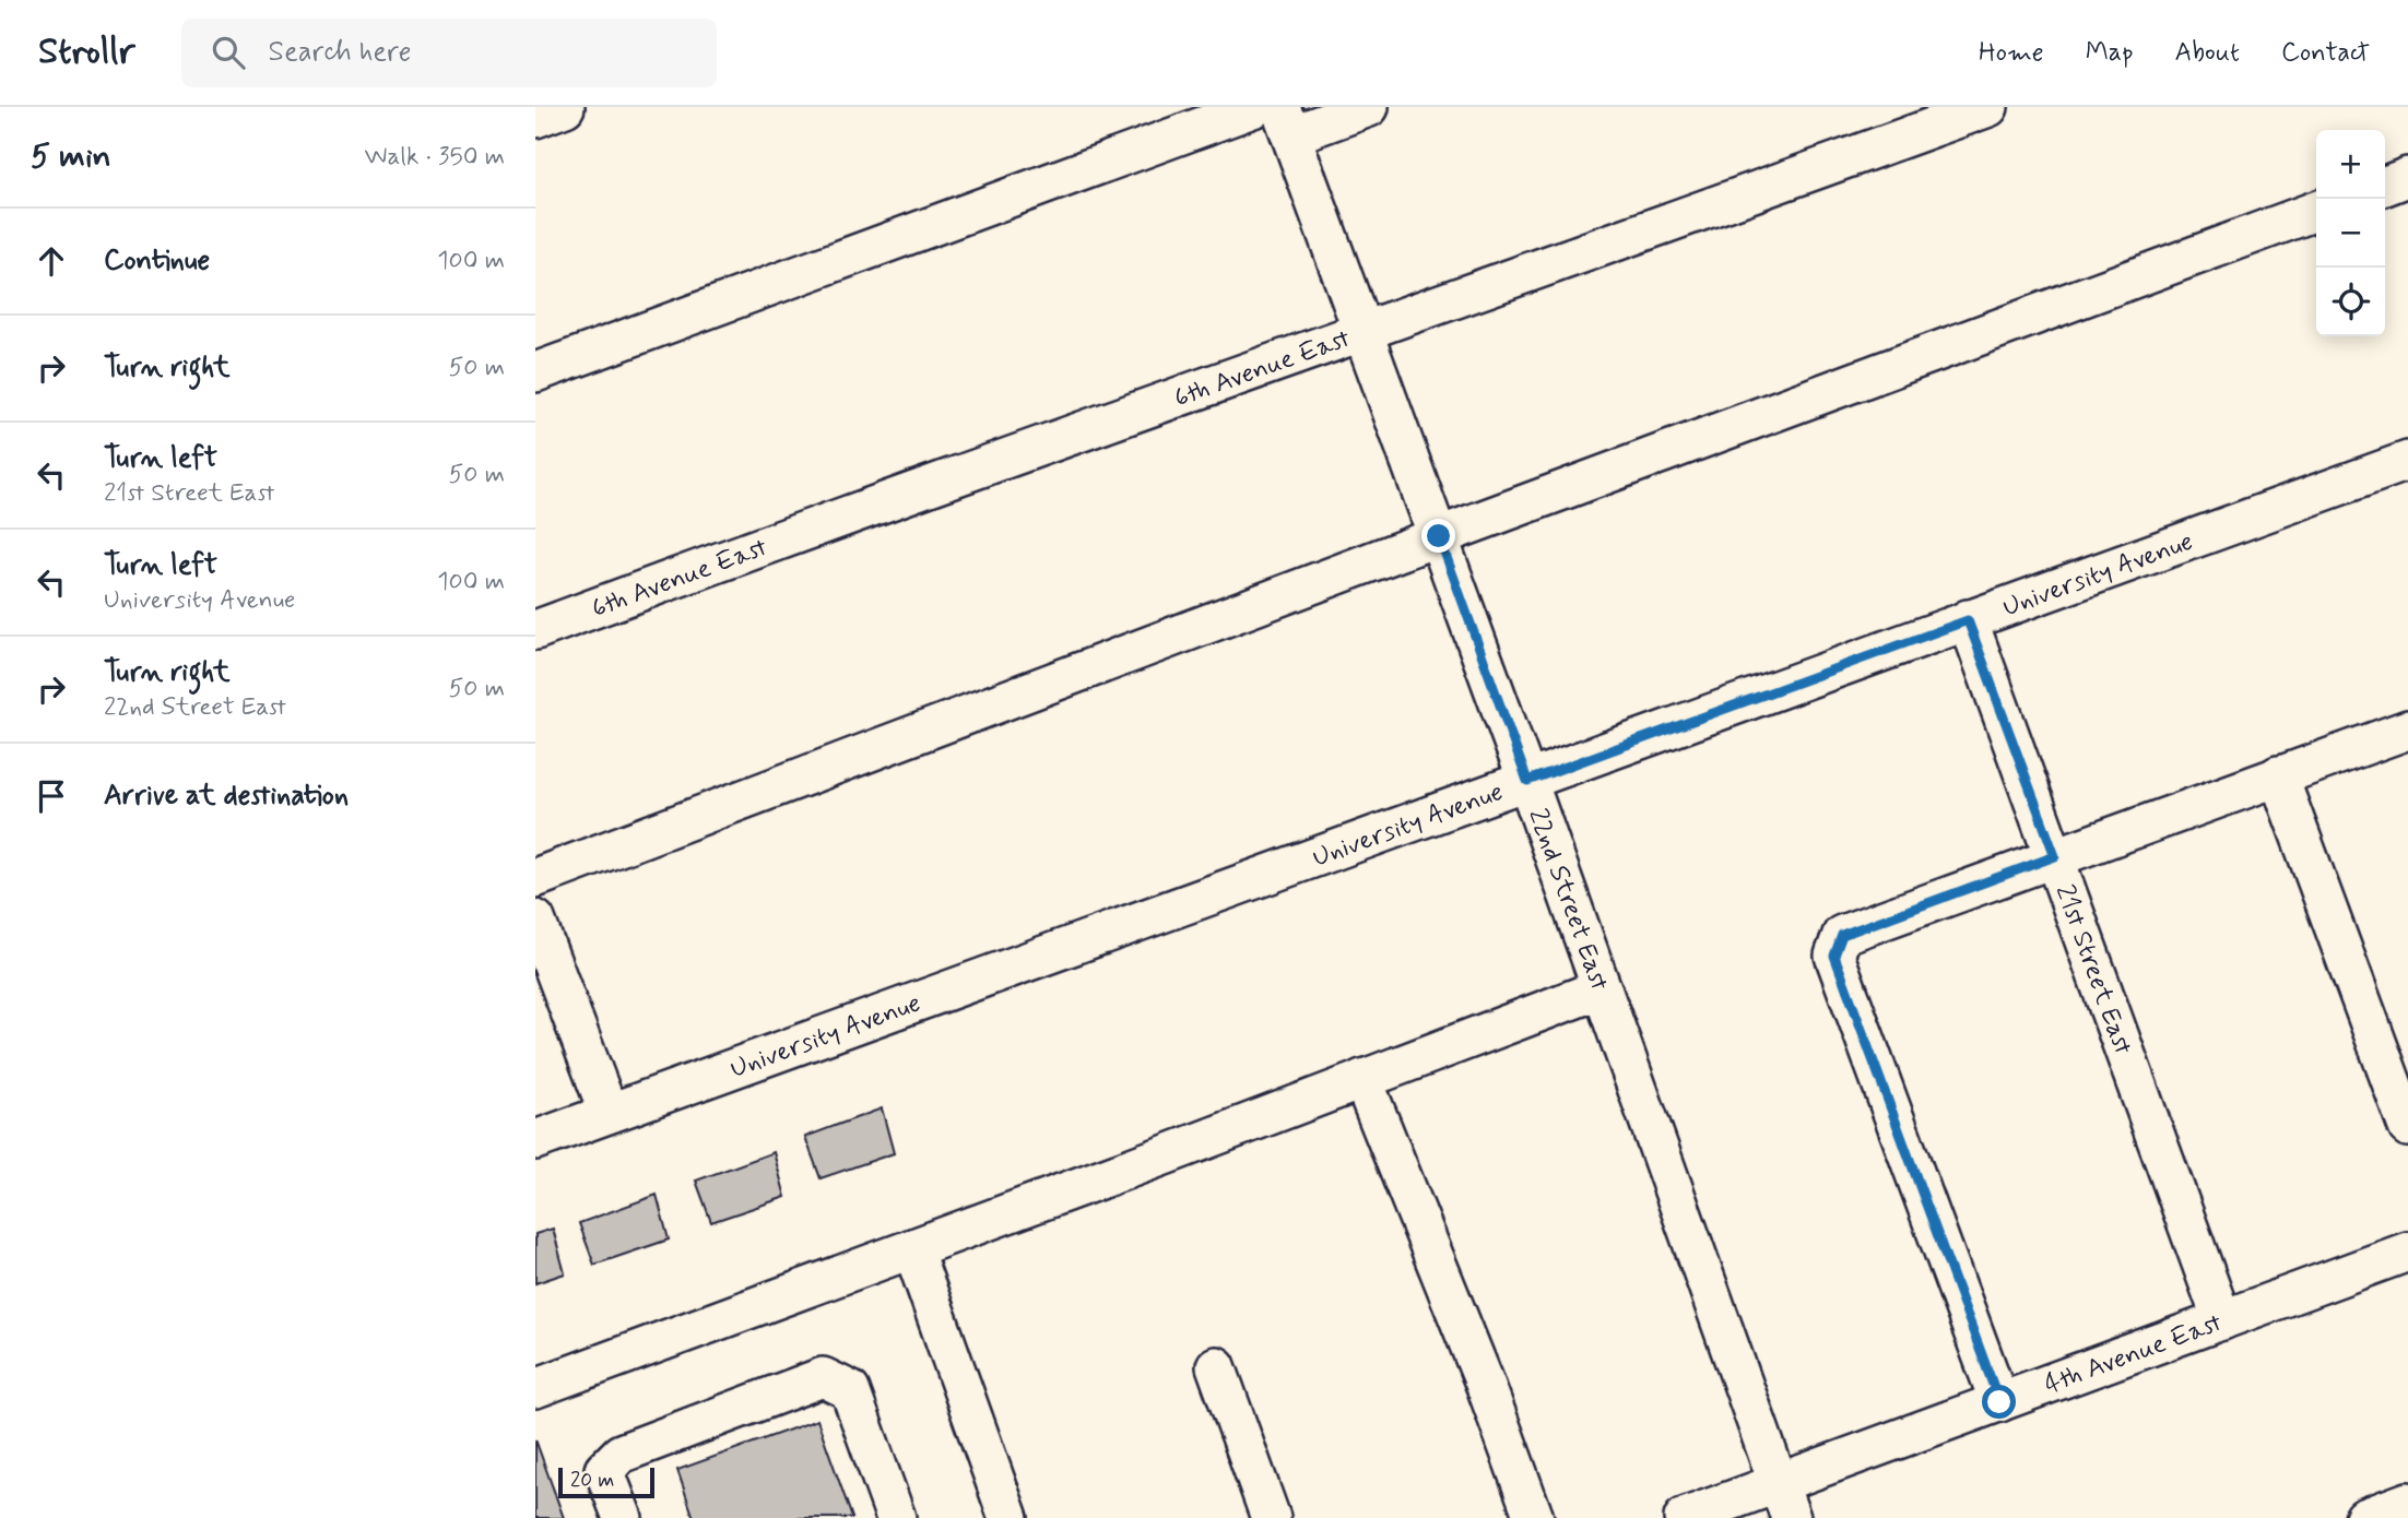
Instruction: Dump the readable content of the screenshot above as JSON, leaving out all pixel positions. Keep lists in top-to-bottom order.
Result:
{
  "streets": {
    "street": [
      "6th Avenue East",
      "University Avenue",
      "22nd Street East",
      "21st Street East",
      "4th Avenue East"
    ]
  },
  "crossings": [
    ["6th Avenue East", "22nd Street East"],
    ["University Avenue", "22nd Street East"],
    ["University Avenue", "21st Street East"],
    ["22nd Street East", "4th Avenue East"],
    ["21st Street East", "4th Avenue East"]
  ],
  "scale_bar": "20 m",
  "page": {
    "header": "Strollr",
    "search": "Search here",
    "nav": [
      "Home",
      "Map",
      "About",
      "Contact"
    ],
    "heading": ["5 min", "Walk · 350 m"],
    "map_buttons": ["+", "−"],
    "list": [
      ["Continue", "100 m"],
      ["Turn right", "50 m"],
      ["Turn left", "21st Street East", "50 m"],
      ["Turn left", "University Avenue", "100 m"],
      ["Turn right", "22nd Street East", "50 m"],
      "Arrive at destination"
    ],
    "scale": "20 m"
  }
}
